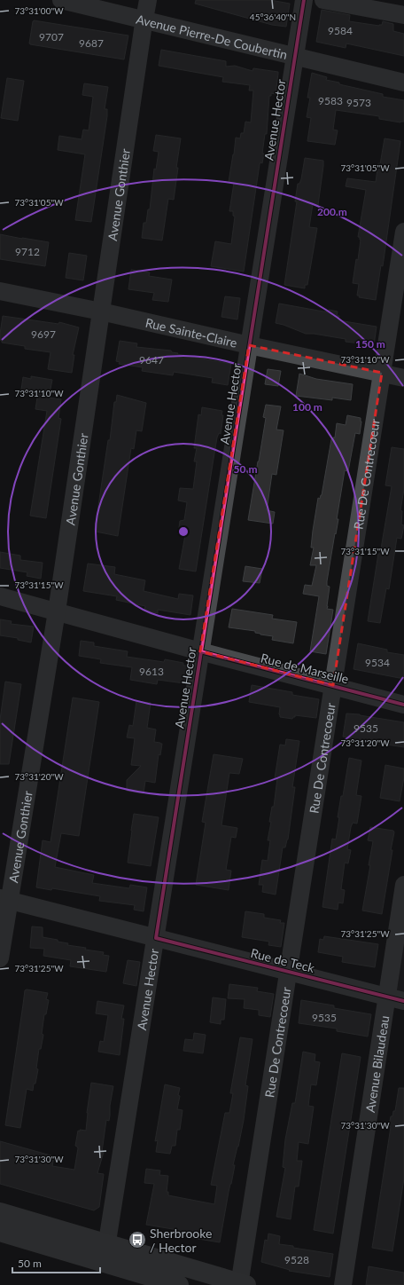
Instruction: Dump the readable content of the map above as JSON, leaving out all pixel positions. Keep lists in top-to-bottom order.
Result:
{
  "streets": {
    "street": [
      "Avenue Pierre-De Coubertin",
      "Avenue Hector",
      "Avenue Gonthier",
      "Rue Sainte-Claire",
      "Rue De Contrecoeur",
      "Rue de Marseille",
      "Rue de Teck",
      "Avenue Bilaudeau"
    ]
  },
  "crossings": [
    ["Avenue Pierre-De Coubertin", "Avenue Hector"],
    ["Avenue Pierre-De Coubertin", "Avenue Gonthier"],
    ["Avenue Hector", "Rue Sainte-Claire"],
    ["Avenue Hector", "Rue de Marseille"],
    ["Avenue Hector", "Rue de Teck"],
    ["Avenue Gonthier", "Rue Sainte-Claire"],
    ["Avenue Gonthier", "Rue de Marseille"],
    ["Avenue Gonthier", "Rue de Teck"],
    ["Rue Sainte-Claire", "Rue De Contrecoeur"],
    ["Rue De Contrecoeur", "Rue de Marseille"],
    ["Rue De Contrecoeur", "Rue de Teck"],
    ["Rue de Teck", "Avenue Bilaudeau"]
  ],
  "places": {
    "bus stop": ["Sherbrooke / Hector"]
  },
  "house_numbers": [
    "9584",
    "9707",
    "9687",
    "9583",
    "9573",
    "9712",
    "9697",
    "9647",
    "9534",
    "9613",
    "9535",
    "9535",
    "9528"
  ],
  "scale_bar": "50 m",
  "coordinates": [
    "73°31'00\"W",
    "45°36'40\"N",
    "73°31'05\"W",
    "73°31'10\"W",
    "73°31'15\"W",
    "73°31'20\"W",
    "73°31'25\"W",
    "73°31'30\"W"
  ],
  "rings": [
    "200 m",
    "150 m",
    "100 m",
    "50 m"
  ]
}
